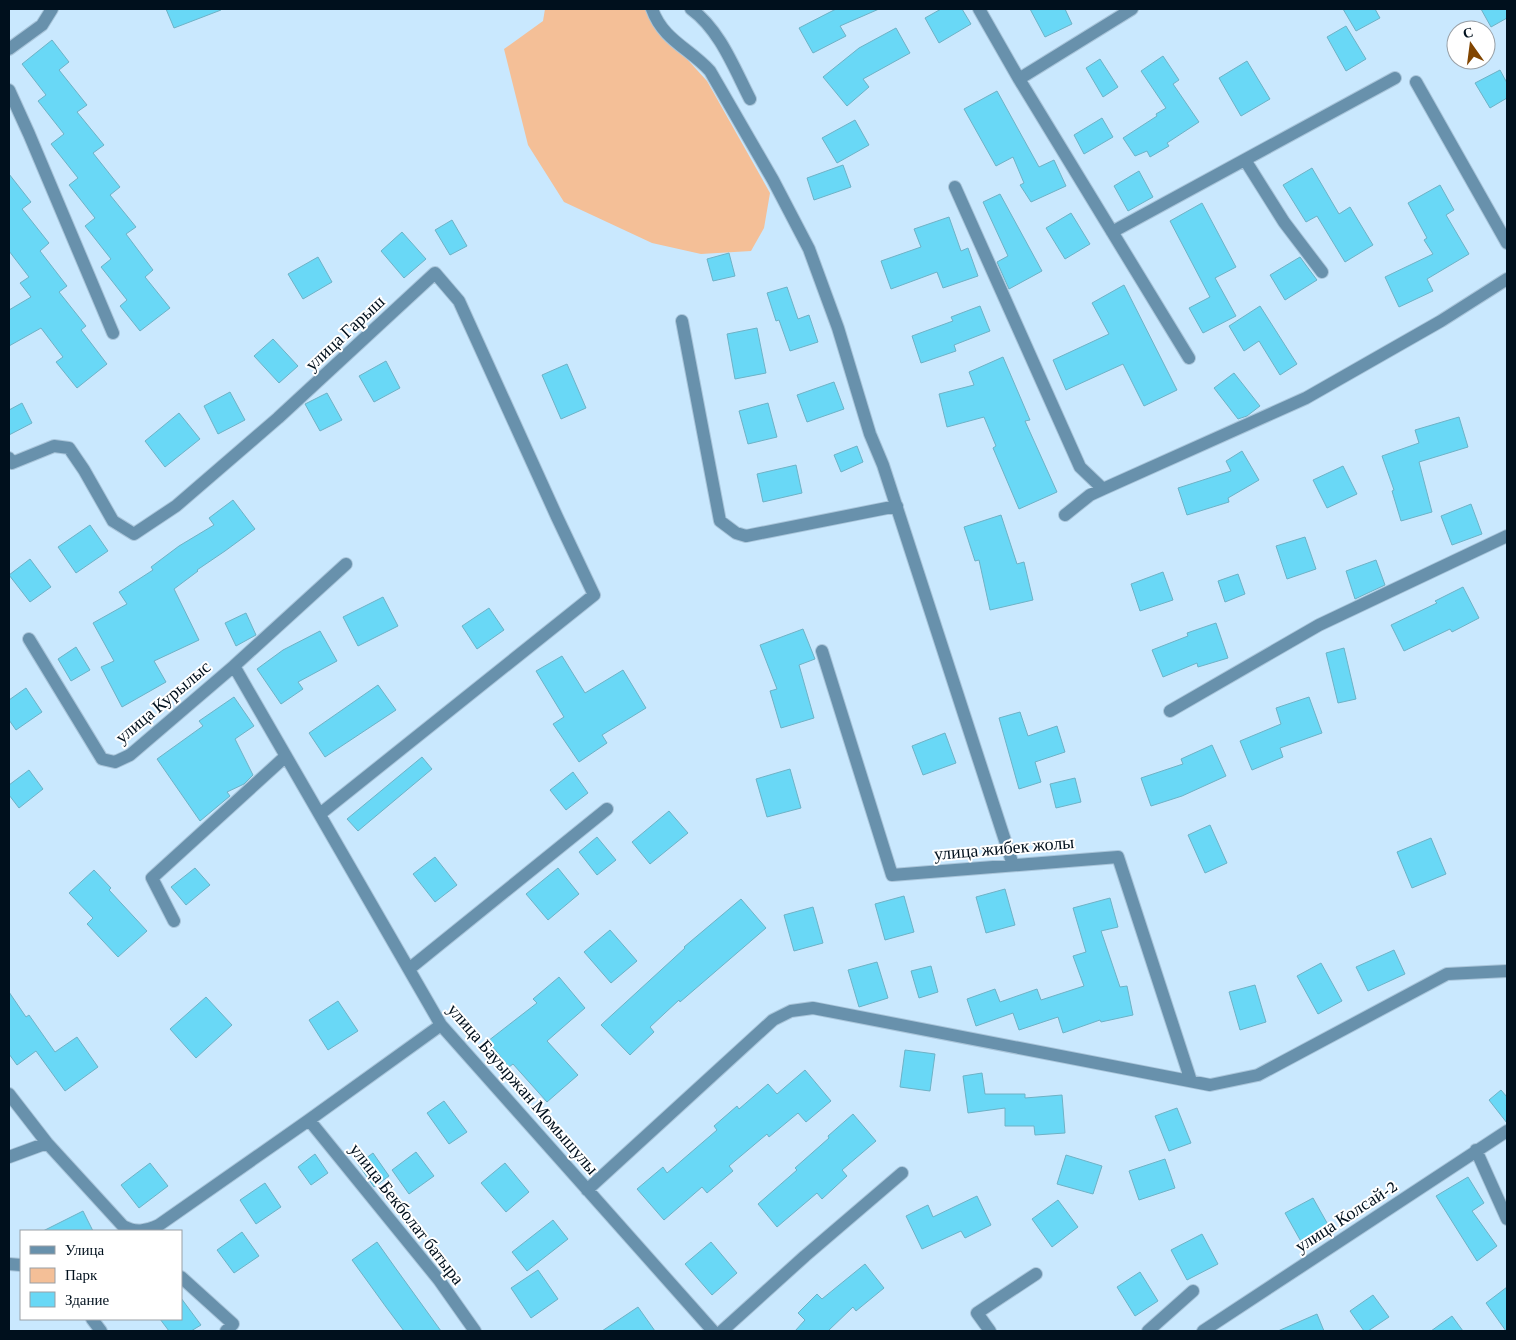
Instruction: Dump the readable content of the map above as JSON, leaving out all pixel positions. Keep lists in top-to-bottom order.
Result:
{
  "streets": {
    "street": [
      "улица Гарыш",
      "улица Курылыс",
      "улица жибек жолы",
      "улица Бауыржан Момышулы",
      "улица Бекболат батыра",
      "улица Колсай-2"
    ]
  },
  "crossings": [
    ["улица Гарыш", "улица Бауыржан Момышулы"],
    ["улица Курылыс", "улица Бауыржан Момышулы"]
  ],
  "legend": ["Улица", "Парк", "Здание"],
  "north": "top"
}
